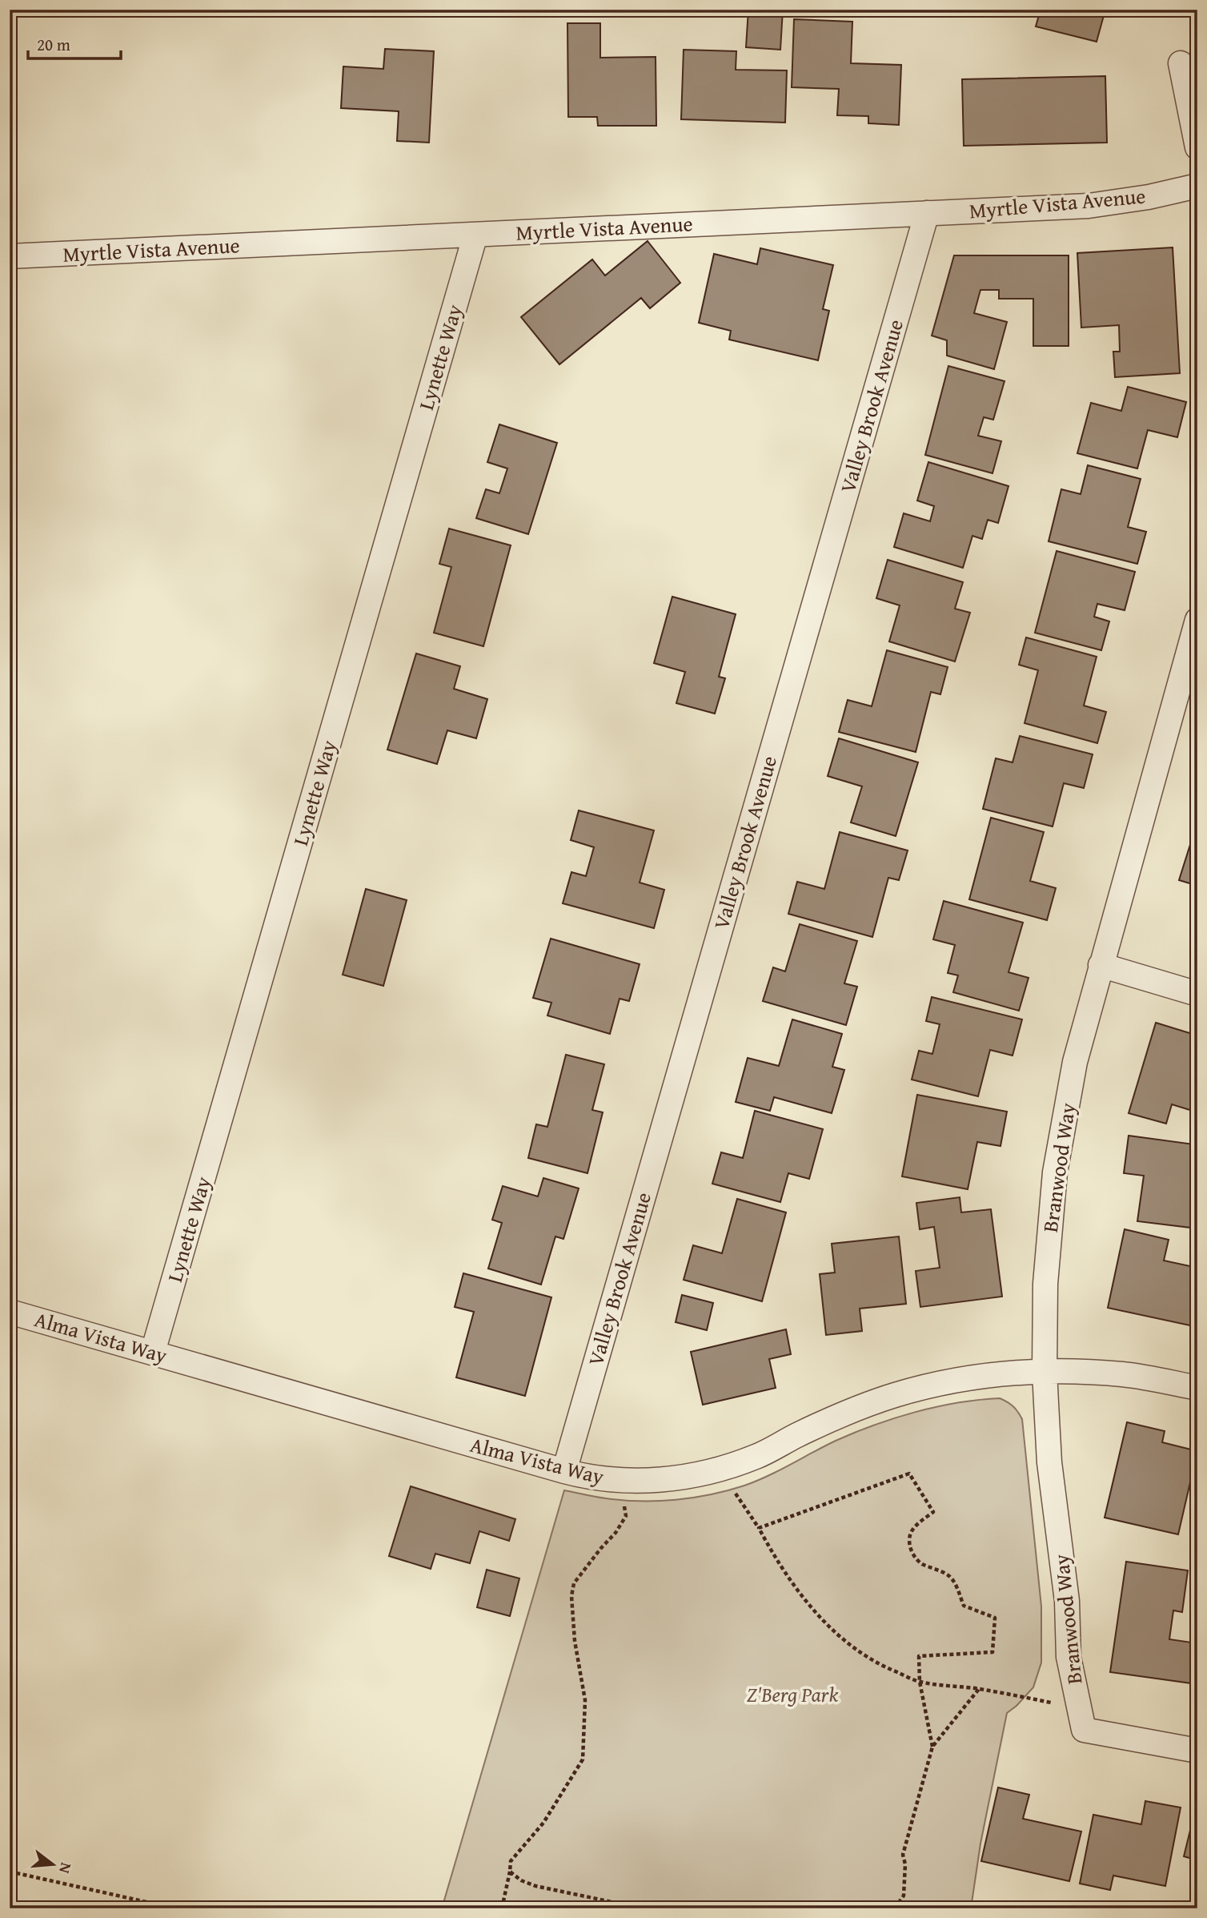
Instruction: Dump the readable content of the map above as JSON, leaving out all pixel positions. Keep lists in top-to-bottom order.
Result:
{
  "streets": {
    "street": [
      "Myrtle Vista Avenue",
      "Lynette Way",
      "Valley Brook Avenue",
      "Branwood Way",
      "Alma Vista Way"
    ]
  },
  "crossings": [
    ["Myrtle Vista Avenue", "Lynette Way"],
    ["Myrtle Vista Avenue", "Valley Brook Avenue"],
    ["Lynette Way", "Alma Vista Way"],
    ["Valley Brook Avenue", "Alma Vista Way"],
    ["Branwood Way", "Alma Vista Way"]
  ],
  "parks": ["Z'Berg Park"],
  "scale_bar": "20 m",
  "north": "right"
}
